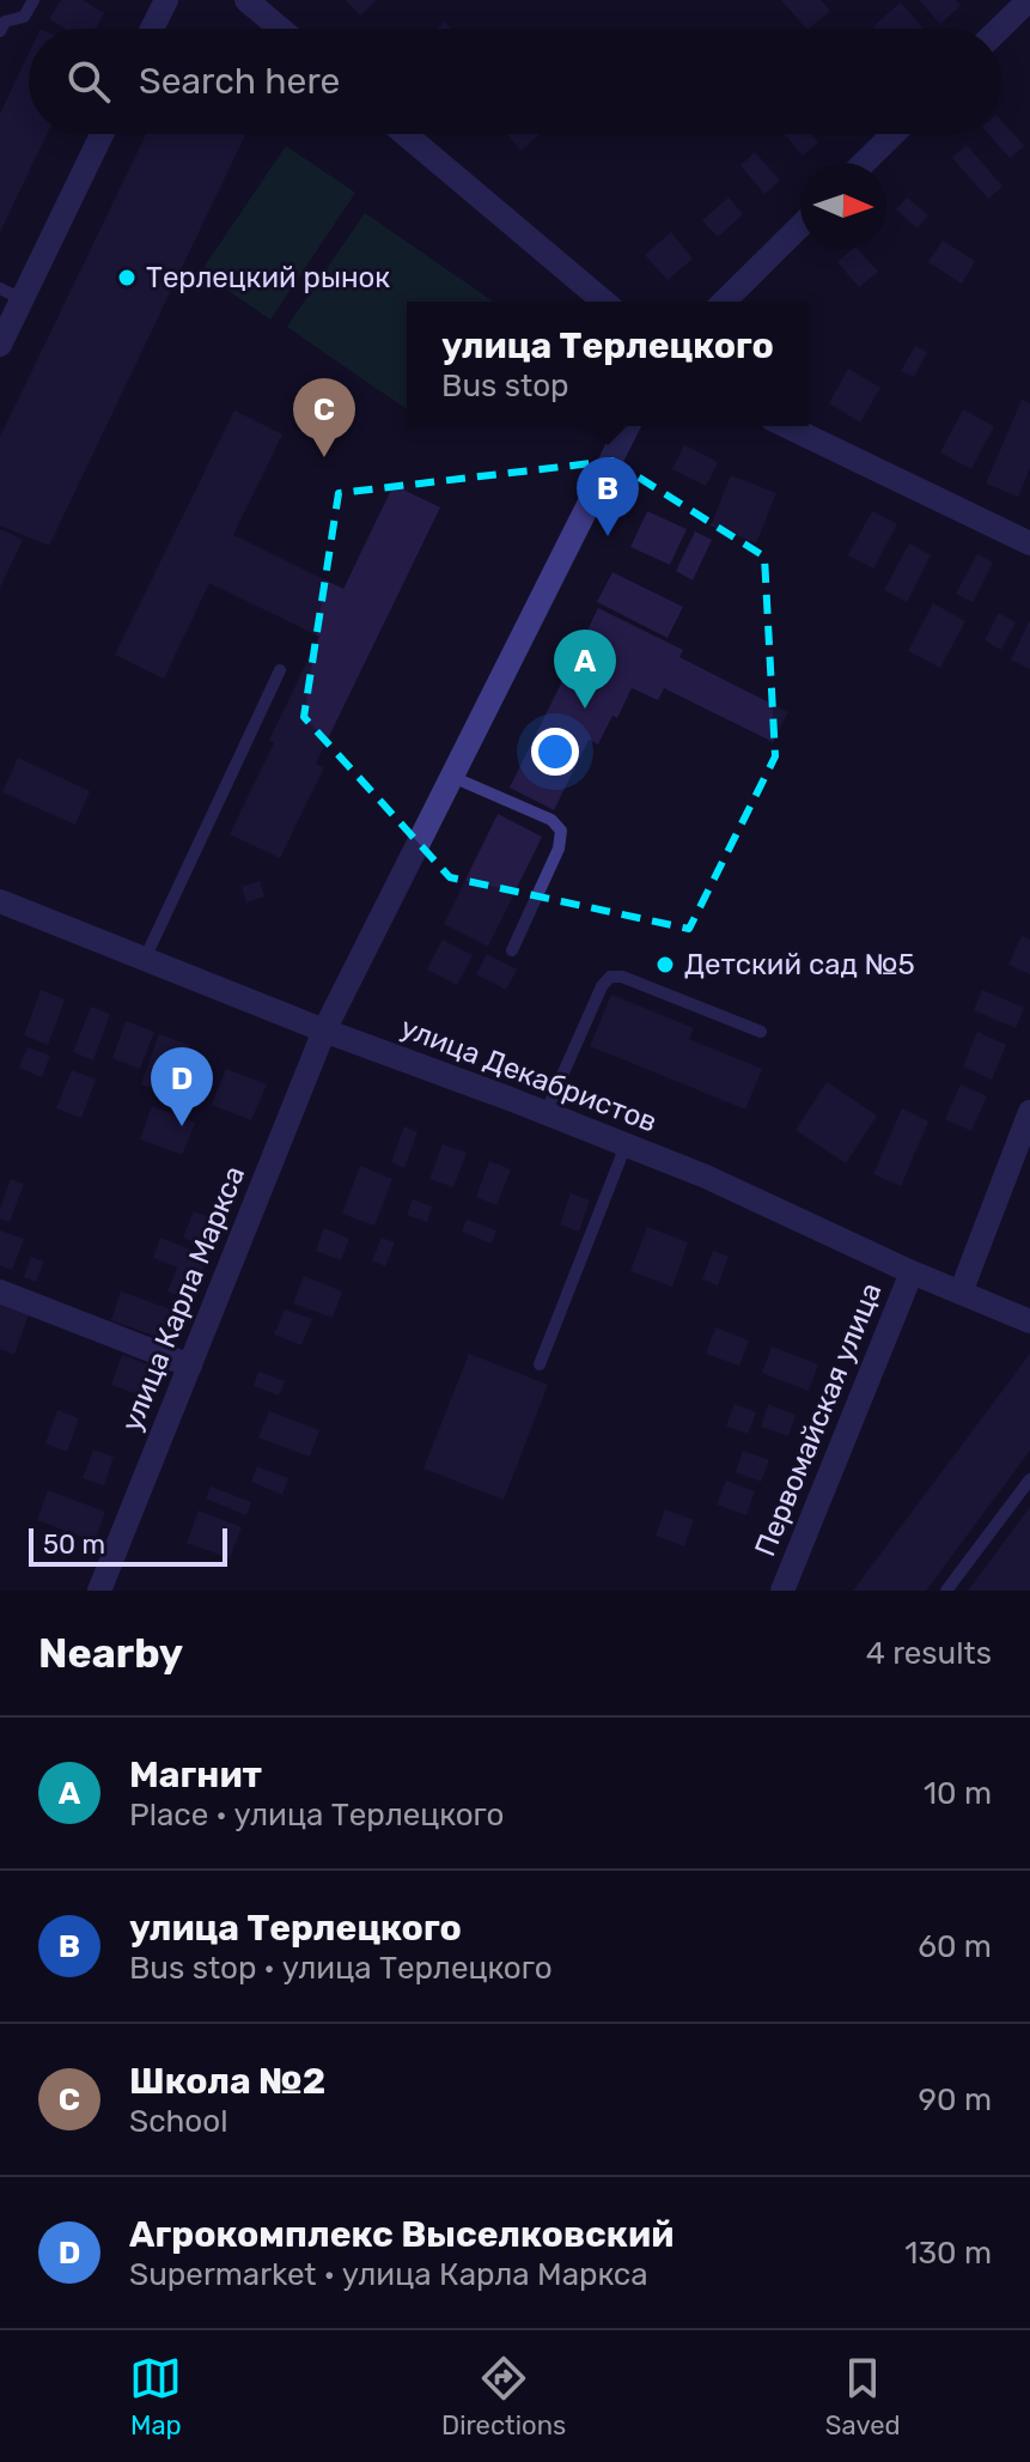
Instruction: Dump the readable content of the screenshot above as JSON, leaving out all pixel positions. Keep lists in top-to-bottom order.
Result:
{
  "streets": {
    "street": ["улица Декабристов", "улица Карла Маркса", "Первомайская улица"]
  },
  "crossings": [
    ["улица Декабристов", "улица Карла Маркса"],
    ["улица Декабристов", "Первомайская улица"]
  ],
  "places": ["Терлецкий рынок", "Детский сад №5"],
  "scale_bar": "50 m",
  "north": "right",
  "page": {
    "search": "Search here",
    "popup": ["улица Терлецкого", "Bus stop"],
    "pins": [
      "C",
      "B",
      "A",
      "D"
    ],
    "scale": "50 m",
    "heading": ["Nearby", "4 results"],
    "list": [
      {
        "mark": "A",
        "name": "Магнит",
        "note": "Place · улица Терлецкого",
        "value": "10 m"
      },
      {
        "mark": "B",
        "name": "улица Терлецкого",
        "note": "Bus stop · улица Терлецкого",
        "value": "60 m"
      },
      {
        "mark": "C",
        "name": "Школа №2",
        "note": "School",
        "value": "90 m"
      },
      {
        "mark": "D",
        "name": "Агрокомплекс Выселковский",
        "note": "Supermarket · улица Карла Маркса",
        "value": "130 m"
      }
    ],
    "nav": ["Map", "Directions", "Saved"]
  }
}
